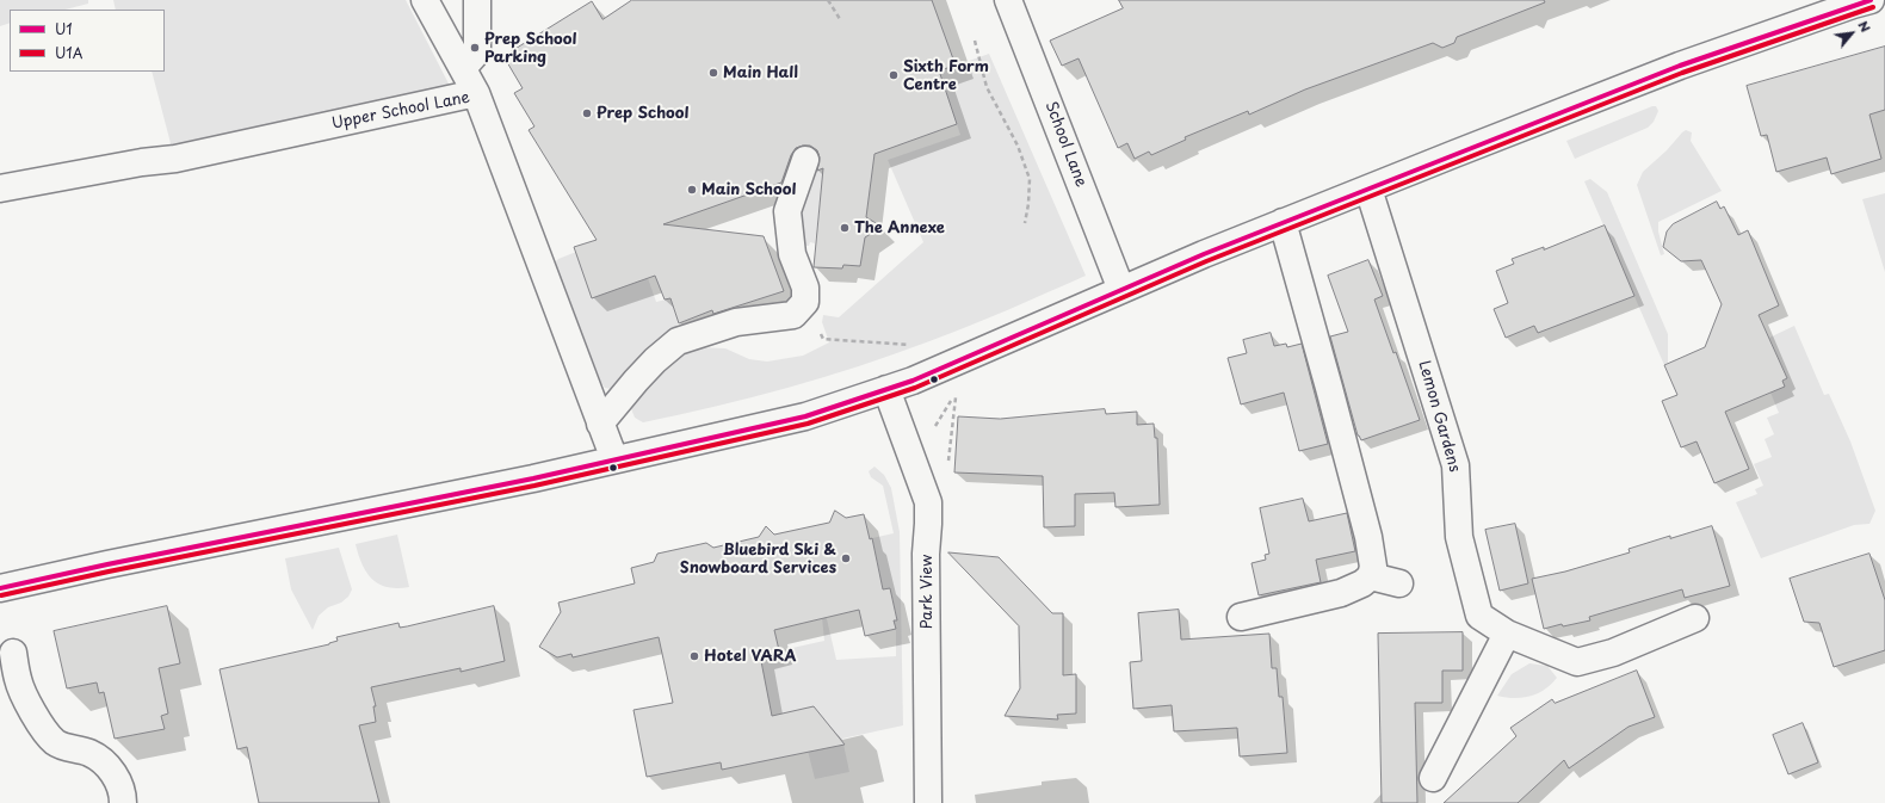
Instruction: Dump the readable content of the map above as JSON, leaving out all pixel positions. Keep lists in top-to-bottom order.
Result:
{
  "streets": {
    "street": [
      "Upper School Lane",
      "School Lane",
      "Lemon Gardens",
      "Park View"
    ]
  },
  "places": [
    "Prep School Parking",
    "Main Hall",
    "Sixth Form Centre",
    "Prep School",
    "Main School",
    "The Annexe",
    "Bluebird Ski & Snowboard Services",
    "Hotel VARA"
  ],
  "lines": ["transit line U1", "transit line U1A"],
  "legend": ["U1", "U1A"],
  "north": "top right"
}
